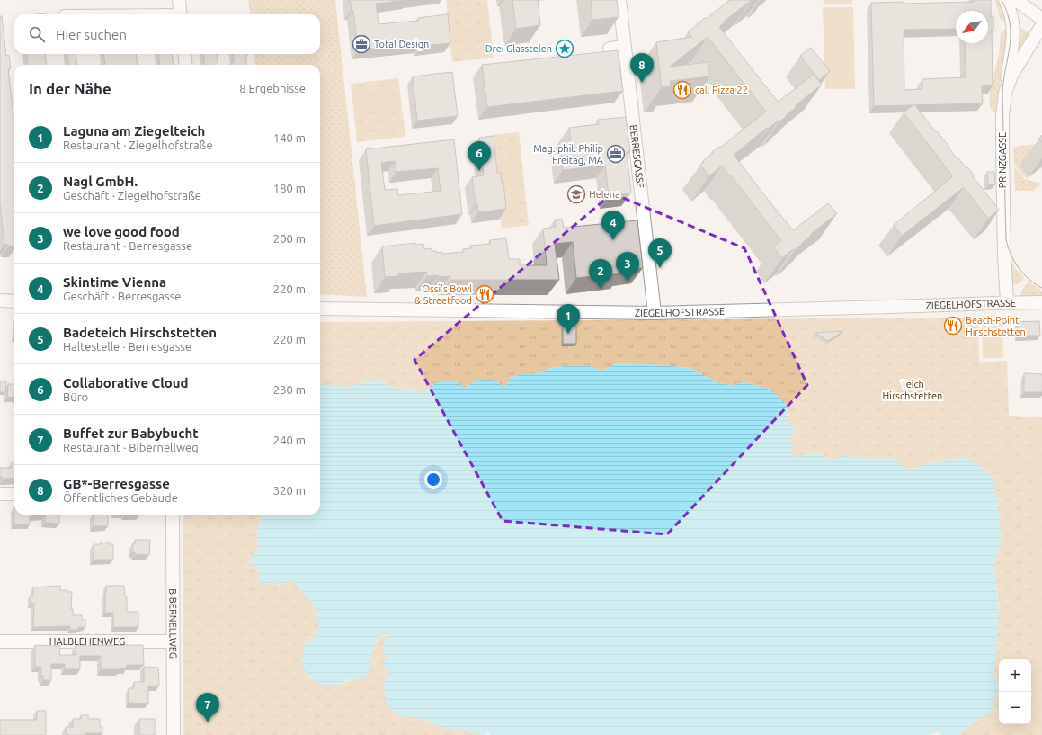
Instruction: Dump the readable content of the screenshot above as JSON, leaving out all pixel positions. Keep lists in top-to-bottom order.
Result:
{
  "streets": {
    "street": [
      "BERRESGASSE",
      "PRINZGASSE",
      "ZIEGELHOFSTRASSE",
      "BIBERNELLWEG",
      "HALBLEHENWEG"
    ]
  },
  "crossings": [
    ["BERRESGASSE", "ZIEGELHOFSTRASSE"],
    ["PRINZGASSE", "ZIEGELHOFSTRASSE"],
    ["BIBERNELLWEG", "HALBLEHENWEG"]
  ],
  "parks": ["Teich Hirschstetten"],
  "places": {
    "office": ["Total Design", "Mag. phil. Philip Freitag, MA"],
    "place": ["Drei Glasstelen"],
    "restaurant": ["call Pizza 22", "Ossi's Bowl & Streetfood", "Beach-Point Hirschstetten"],
    "school or university": ["Helena"]
  },
  "north": "bottom left",
  "page": {
    "search": "Hier suchen",
    "pins": [
      "8",
      "6",
      "4",
      "5",
      "3",
      "2",
      "1",
      "7"
    ],
    "heading": ["In der Nähe", "8 Ergebnisse"],
    "list": [
      {
        "mark": "1",
        "name": "Laguna am Ziegelteich",
        "note": "Restaurant · Ziegelhofstraße",
        "value": "140 m"
      },
      {
        "mark": "2",
        "name": "Nagl GmbH.",
        "note": "Geschäft · Ziegelhofstraße",
        "value": "180 m"
      },
      {
        "mark": "3",
        "name": "we love good food",
        "note": "Restaurant · Berresgasse",
        "value": "200 m"
      },
      {
        "mark": "4",
        "name": "Skintime Vienna",
        "note": "Geschäft · Berresgasse",
        "value": "220 m"
      },
      {
        "mark": "5",
        "name": "Badeteich Hirschstetten",
        "note": "Haltestelle · Berresgasse",
        "value": "220 m"
      },
      {
        "mark": "6",
        "name": "Collaborative Cloud",
        "note": "Büro",
        "value": "230 m"
      },
      {
        "mark": "7",
        "name": "Buffet zur Babybucht",
        "note": "Restaurant · Bibernellweg",
        "value": "240 m"
      },
      {
        "mark": "8",
        "name": "GB*-Berresgasse",
        "note": "Öffentliches Gebäude",
        "value": "320 m"
      }
    ],
    "map_buttons": ["+", "−"]
  }
}
